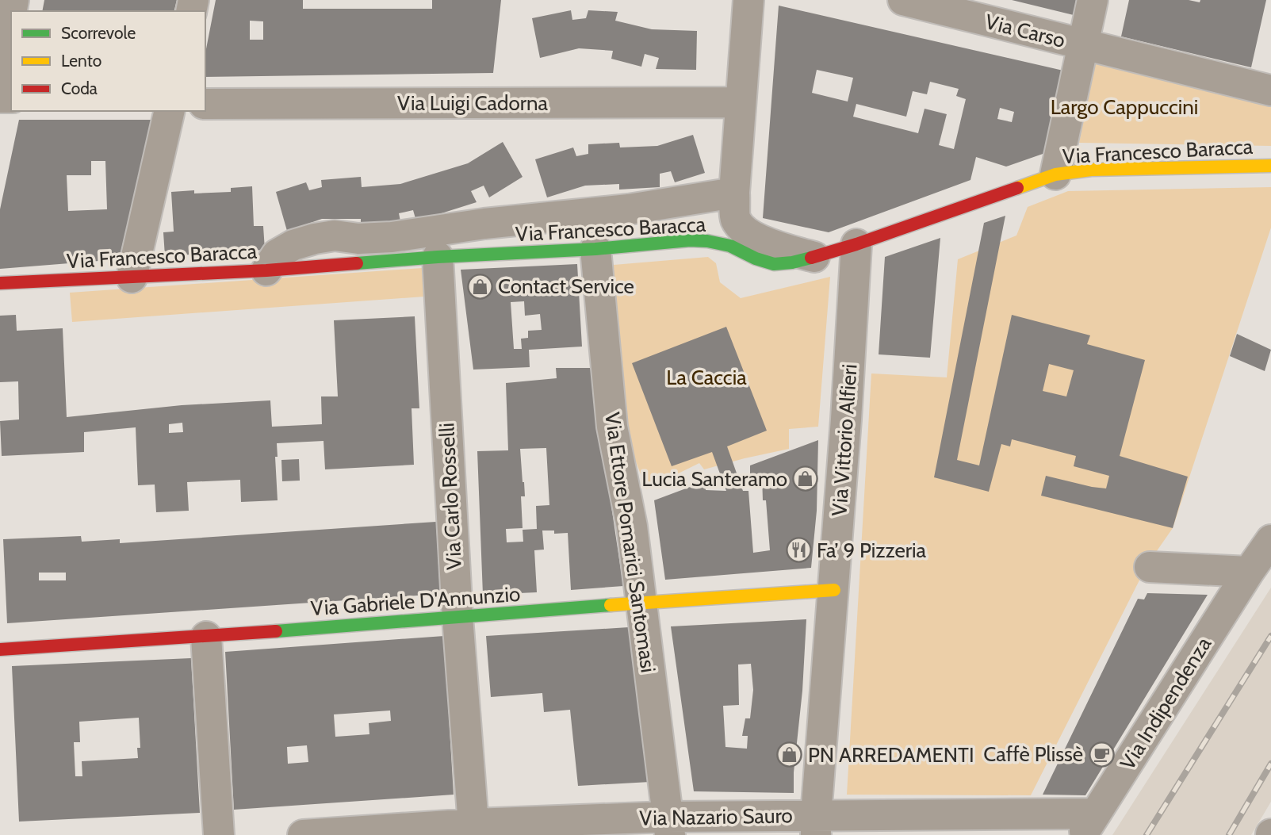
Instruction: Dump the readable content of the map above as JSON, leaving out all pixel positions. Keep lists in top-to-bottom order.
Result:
{
  "streets": {
    "street": [
      "Via Carso",
      "Via Luigi Cadorna",
      "Via Francesco Baracca",
      "Via Vittorio Alfieri",
      "Via Carlo Rosselli",
      "Via Ettore Pomarici Santomasi",
      "Via Gabriele D'Annunzio",
      "Via Indipendenza",
      "Via Nazario Sauro"
    ]
  },
  "crossings": [
    ["Via Francesco Baracca", "Via Vittorio Alfieri"],
    ["Via Francesco Baracca", "Via Carlo Rosselli"],
    ["Via Francesco Baracca", "Via Ettore Pomarici Santomasi"],
    ["Via Vittorio Alfieri", "Via Gabriele D'Annunzio"],
    ["Via Vittorio Alfieri", "Via Nazario Sauro"],
    ["Via Carlo Rosselli", "Via Gabriele D'Annunzio"],
    ["Via Carlo Rosselli", "Via Nazario Sauro"],
    ["Via Ettore Pomarici Santomasi", "Via Gabriele D'Annunzio"],
    ["Via Ettore Pomarici Santomasi", "Via Nazario Sauro"],
    ["Via Indipendenza", "Via Nazario Sauro"]
  ],
  "parks": ["Largo Cappuccini", "La Caccia"],
  "places": {
    "shop": ["Contact Service", "Lucia Santeramo", "PN ARREDAMENTI"],
    "restaurant": ["Fa’ 9 Pizzeria"],
    "cafe": ["Caffè Plissè"]
  },
  "legend": ["Scorrevole", "Lento", "Coda"]
}
